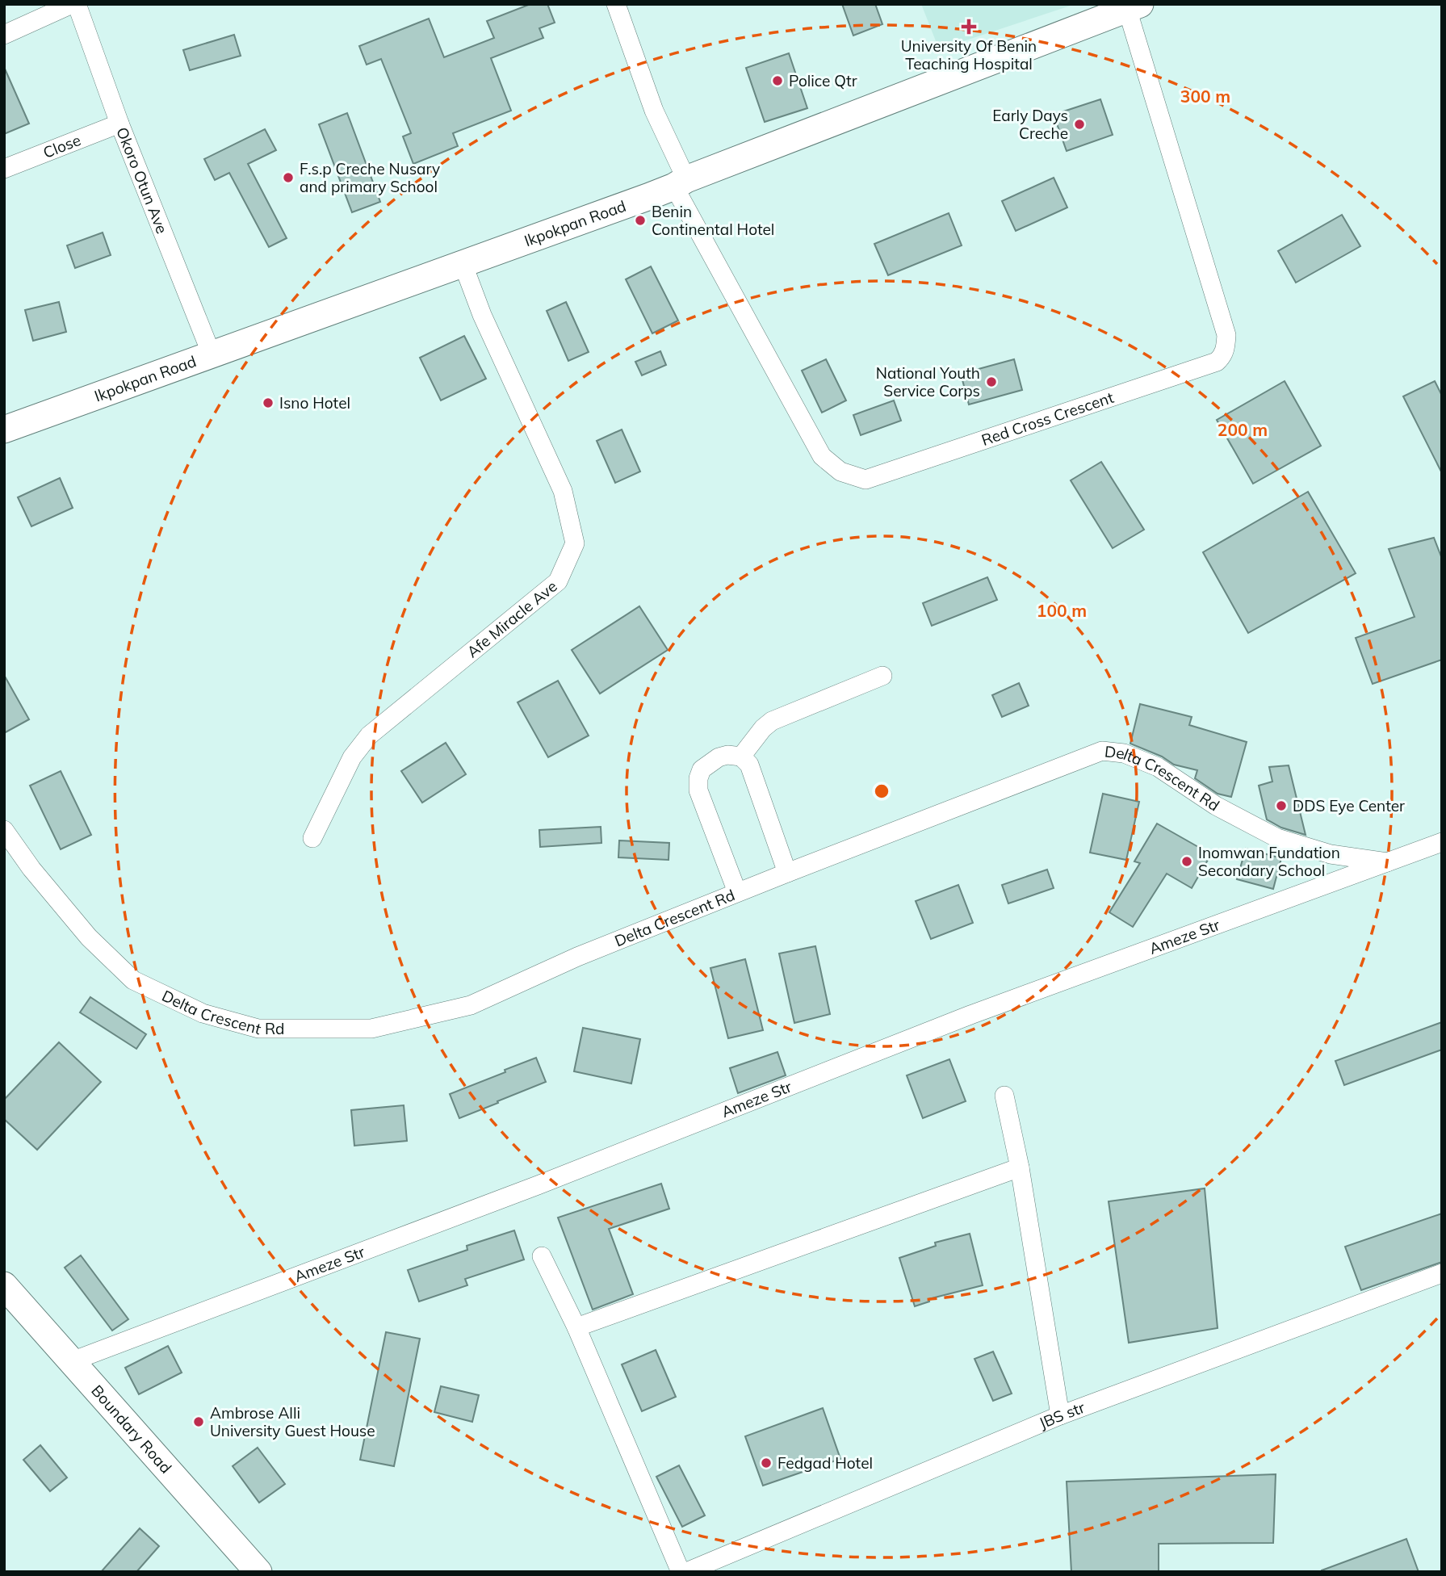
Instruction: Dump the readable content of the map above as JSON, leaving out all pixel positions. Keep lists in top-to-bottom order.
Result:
{
  "streets": {
    "street": [
      "Close",
      "Okoro Otun Ave",
      "Ikpokpan Road",
      "Red Cross Crescent",
      "Afe Miracle Ave",
      "Delta Crescent Rd",
      "Ameze Str",
      "JBS str",
      "Boundary Road"
    ]
  },
  "crossings": [
    ["Close", "Okoro Otun Ave"],
    ["Okoro Otun Ave", "Ikpokpan Road"],
    ["Ikpokpan Road", "Red Cross Crescent"],
    ["Ikpokpan Road", "Afe Miracle Ave"],
    ["Delta Crescent Rd", "Ameze Str"],
    ["Ameze Str", "Boundary Road"]
  ],
  "places": {
    "health": ["University Of Benin Teaching Hospital"],
    "other": [
      "Police Qtr",
      "Early Days Creche",
      "F.s.p Creche Nusary and primary School",
      "Benin Continental Hotel",
      "National Youth Service Corps",
      "Isno Hotel",
      "DDS Eye Center",
      "Inomwan Fundation Secondary School",
      "Ambrose Alli University Guest House",
      "Fedgad Hotel"
    ]
  },
  "rings": ["300 m", "200 m", "100 m"]
}
